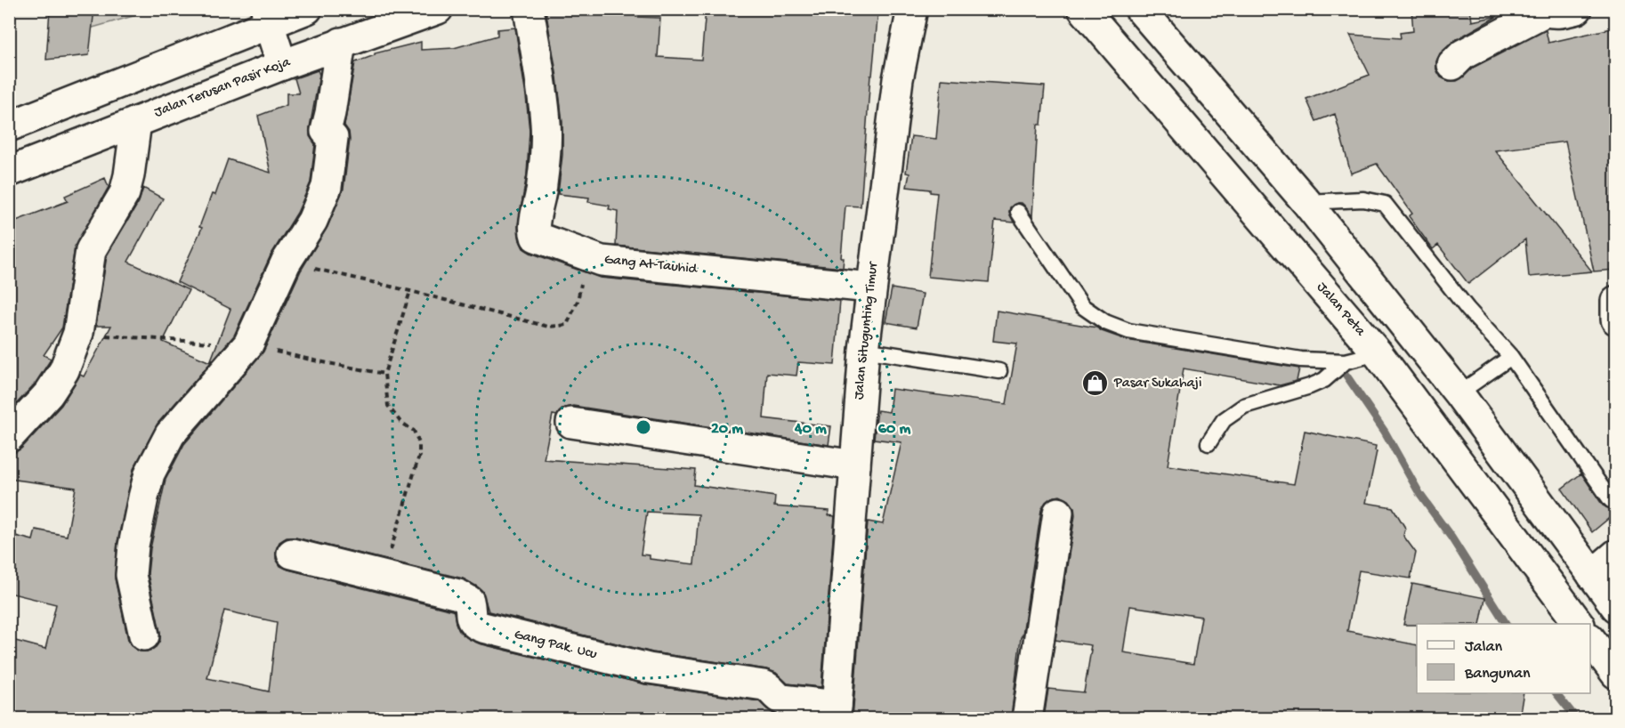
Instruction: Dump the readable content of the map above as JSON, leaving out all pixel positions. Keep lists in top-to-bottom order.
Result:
{
  "streets": {
    "street": [
      "Jalan Terusan Pasir Koja",
      "Gang At-Tauhid",
      "Jalan Peta",
      "Jalan Situgunting Timur",
      "Gang Pak. Ucu"
    ]
  },
  "crossings": [
    ["Gang At-Tauhid", "Jalan Situgunting Timur"],
    ["Jalan Situgunting Timur", "Gang Pak. Ucu"]
  ],
  "places": {
    "shop": ["Pasar Sukahaji"]
  },
  "legend": ["Jalan", "Bangunan"],
  "rings": ["20 m", "40 m", "60 m"]
}
